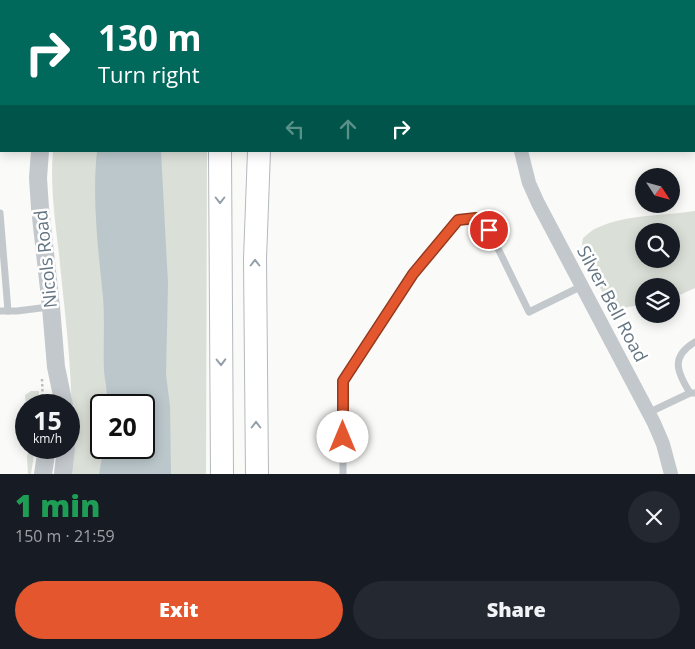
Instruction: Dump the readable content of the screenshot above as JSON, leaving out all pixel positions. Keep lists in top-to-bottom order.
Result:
{
  "streets": {
    "street": ["Nicols Road", "Silver Bell Road"]
  },
  "north": "bottom right",
  "page": {
    "turn": ["130 m", "Turn right"],
    "speed": "15 km/h",
    "limit": "20",
    "heading": ["1 min", "150 m · 21:59"],
    "buttons": ["Exit", "Share"]
  }
}
